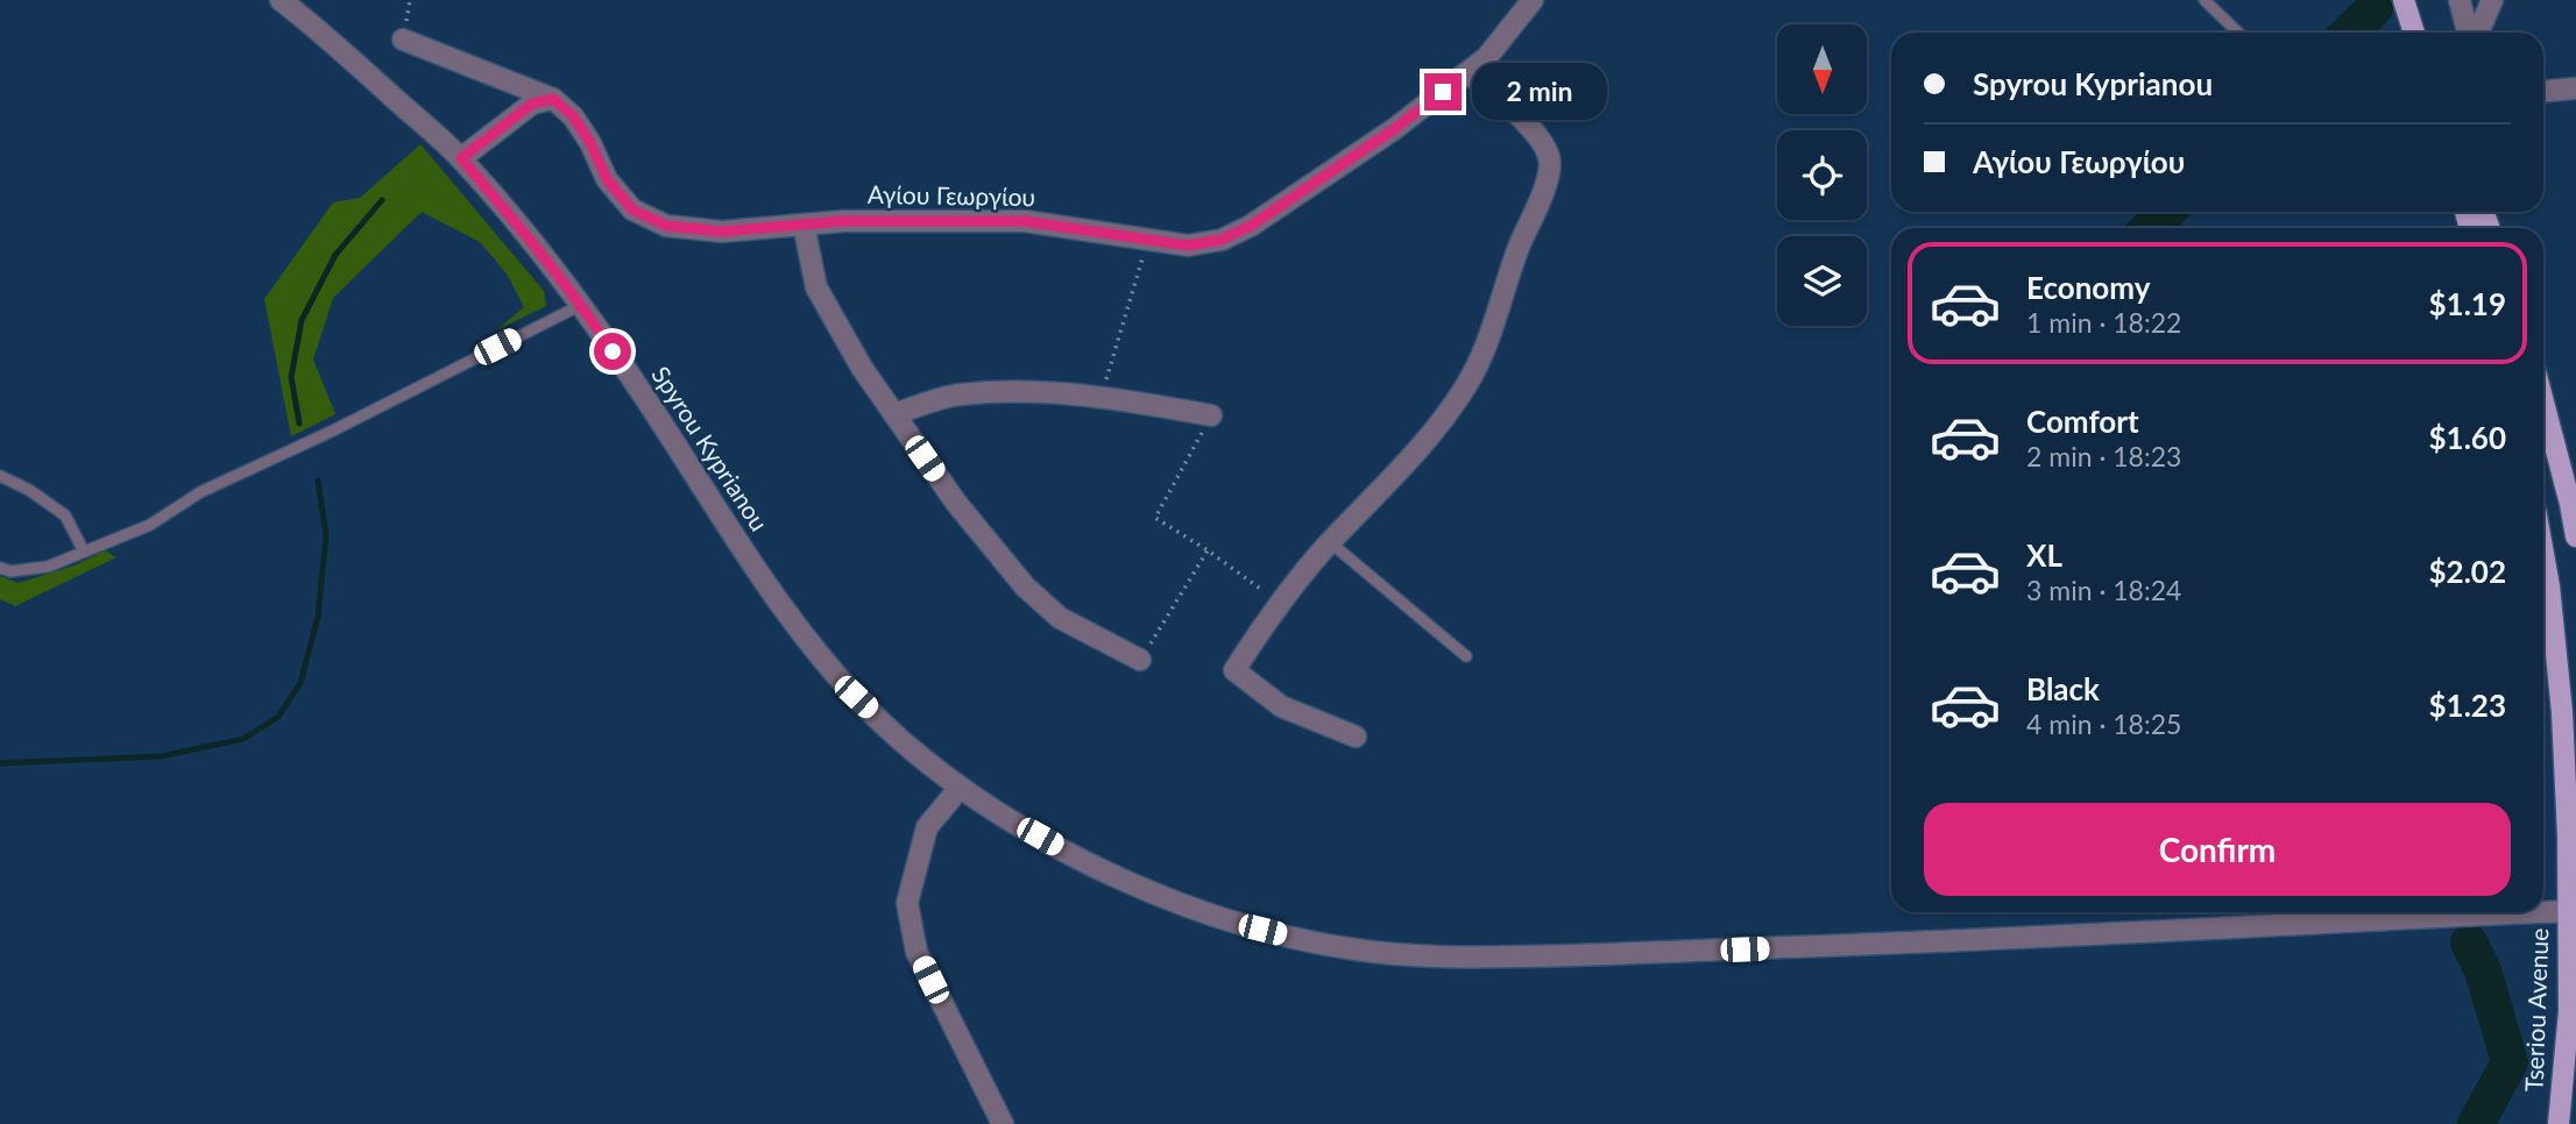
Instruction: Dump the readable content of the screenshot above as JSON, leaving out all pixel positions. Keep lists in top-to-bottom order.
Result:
{
  "streets": {
    "main road": ["Tseriou Avenue"],
    "street": ["Αγίου Γεωργίου", "Spyrou Kyprianou"]
  },
  "crossings": [
    ["Spyrou Kyprianou", "Tseriou Avenue"]
  ],
  "north": "bottom",
  "page": {
    "banner": ["Spyrou Kyprianou", "Αγίου Γεωργίου"],
    "bubble": "2 min",
    "list": [
      {
        "name": "Economy",
        "note": "1 min · 18:22",
        "value": "$1.19"
      },
      {
        "name": "Comfort",
        "note": "2 min · 18:23",
        "value": "$1.60"
      },
      {
        "name": "XL",
        "note": "3 min · 18:24",
        "value": "$2.02"
      },
      {
        "name": "Black",
        "note": "4 min · 18:25",
        "value": "$1.23"
      }
    ],
    "buttons": "Confirm"
  }
}
